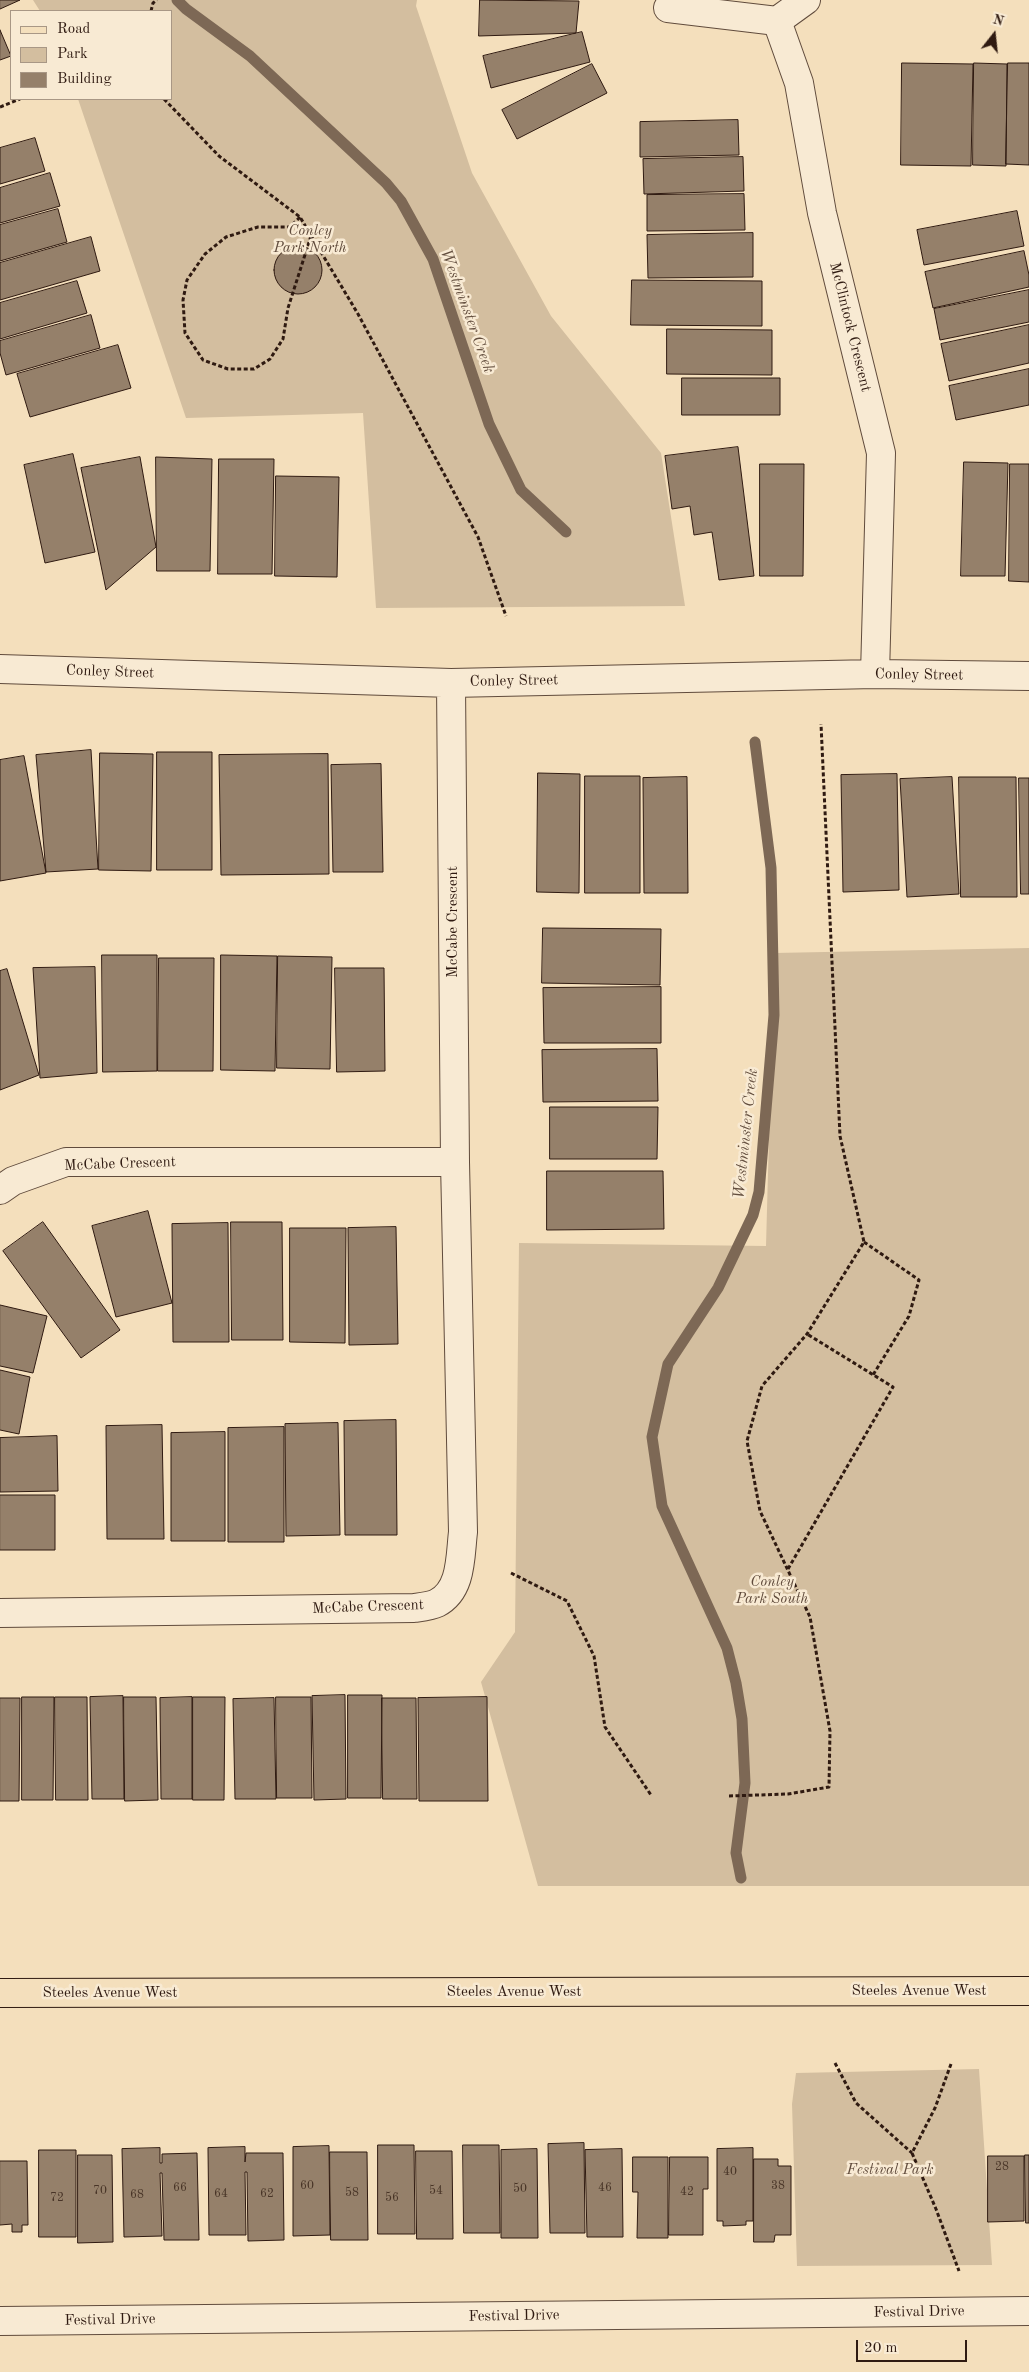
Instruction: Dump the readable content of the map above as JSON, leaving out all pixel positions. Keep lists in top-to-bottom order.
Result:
{
  "streets": {
    "main road": ["Steeles Avenue West"],
    "street": [
      "McClintock Crescent",
      "Conley Street",
      "McCabe Crescent",
      "Festival Drive"
    ]
  },
  "crossings": [
    ["McClintock Crescent", "Conley Street"],
    ["Conley Street", "McCabe Crescent"]
  ],
  "water": ["Westminster Creek"],
  "parks": ["Conley Park North", "Conley Park South", "Festival Park"],
  "house_numbers": [
    "28",
    "40",
    "60",
    "38",
    "66",
    "46",
    "50",
    "70",
    "54",
    "42",
    "58",
    "64",
    "62",
    "68",
    "72",
    "56"
  ],
  "legend": ["Road", "Park", "Building"],
  "scale_bar": "20 m",
  "north": "top"
}
